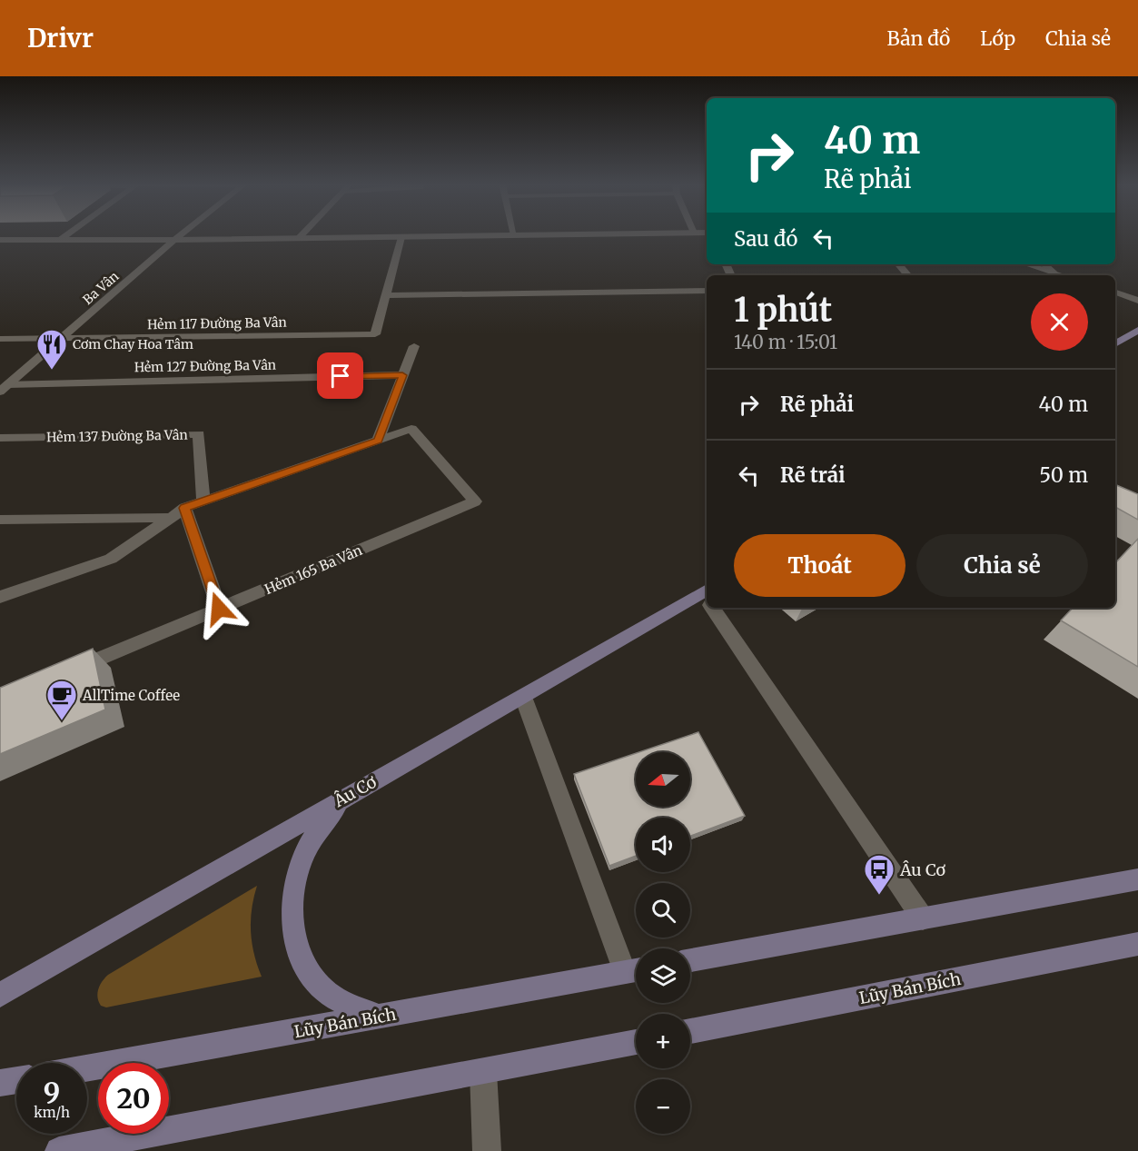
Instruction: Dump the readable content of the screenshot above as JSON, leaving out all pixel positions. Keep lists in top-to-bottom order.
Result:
{
  "streets": {
    "main road": ["Âu Cơ", "Lũy Bán Bích"],
    "street": [
      "Ba Vân",
      "Hẻm 117 Đường Ba Vân",
      "Hẻm 127 Đường Ba Vân",
      "Hẻm 137 Đường Ba Vân",
      "Hẻm 165 Ba Vân"
    ]
  },
  "crossings": [
    ["Ba Vân", "Hẻm 117 Đường Ba Vân"],
    ["Ba Vân", "Hẻm 127 Đường Ba Vân"]
  ],
  "places": {
    "restaurant": ["Cơm Chay Hoa Tâm"],
    "cafe": ["AllTime Coffee"],
    "bus stop": ["Âu Cơ"]
  },
  "north": "left",
  "page": {
    "header": "Drivr",
    "nav": ["Bản đồ", "Lớp", "Chia sẻ"],
    "turn": ["40 m", "Rẽ phải"],
    "then": "Sau đó",
    "heading": ["1 phút", "140 m · 15:01"],
    "list": [
      {
        "name": "Rẽ phải",
        "value": "40 m"
      },
      {
        "name": "Rẽ trái",
        "value": "50 m"
      }
    ],
    "buttons": ["Thoát", "Chia sẻ"],
    "map_buttons": ["+", "−"],
    "speed": "9 km/h",
    "limit": "20"
  }
}
